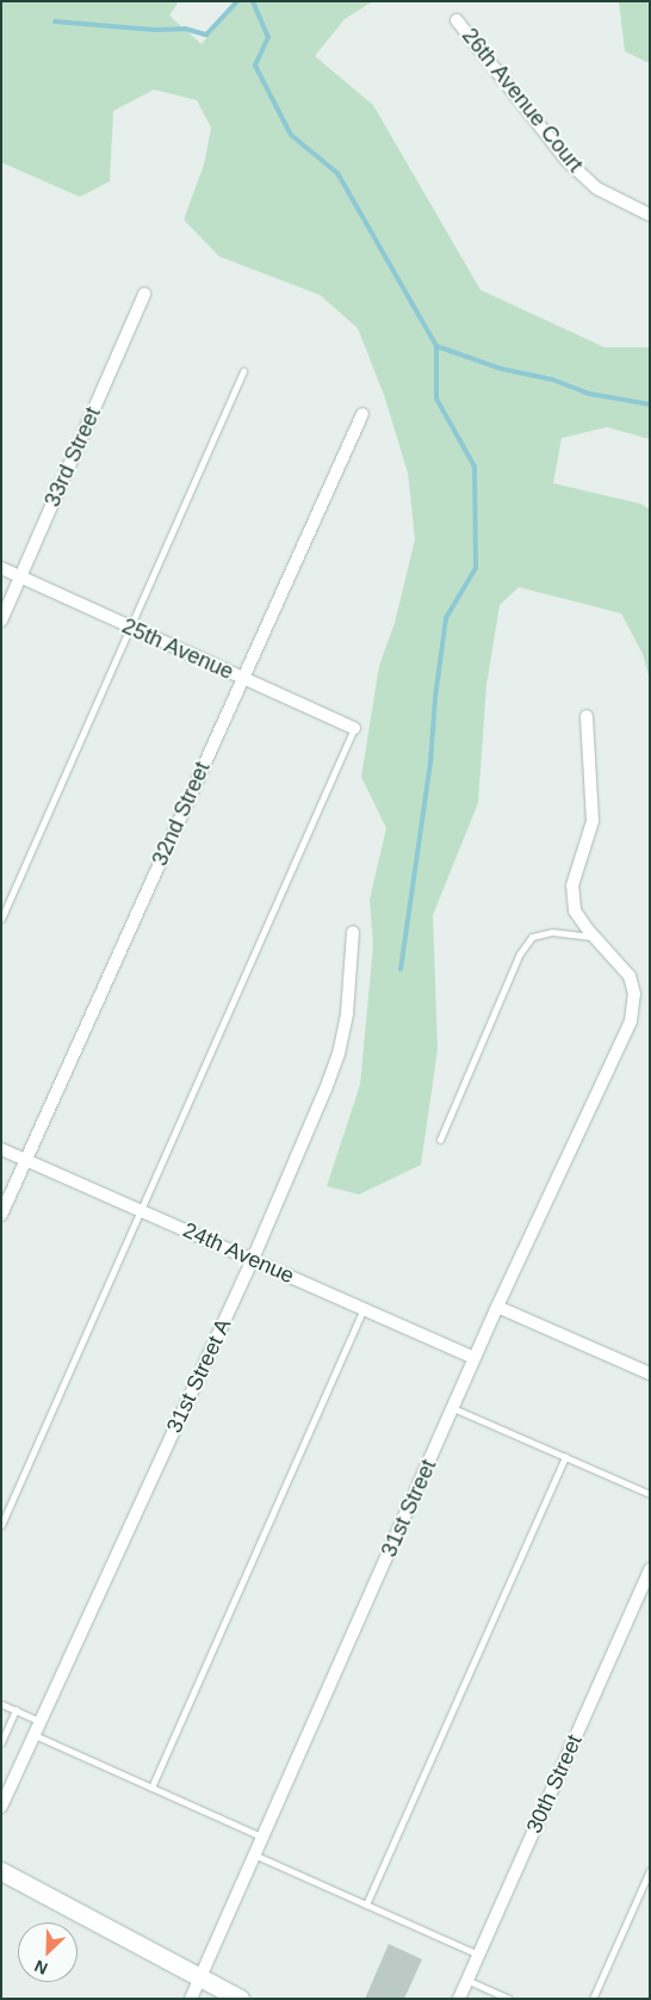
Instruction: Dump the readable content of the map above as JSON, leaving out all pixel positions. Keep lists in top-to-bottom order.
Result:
{
  "streets": {
    "street": [
      "26th Avenue Court",
      "33rd Street",
      "25th Avenue",
      "32nd Street",
      "24th Avenue",
      "31st Street A",
      "31st Street",
      "30th Street"
    ]
  },
  "crossings": [
    ["33rd Street", "25th Avenue"],
    ["25th Avenue", "32nd Street"],
    ["32nd Street", "24th Avenue"],
    ["24th Avenue", "31st Street A"],
    ["24th Avenue", "31st Street"]
  ],
  "north": "bottom left"
}
